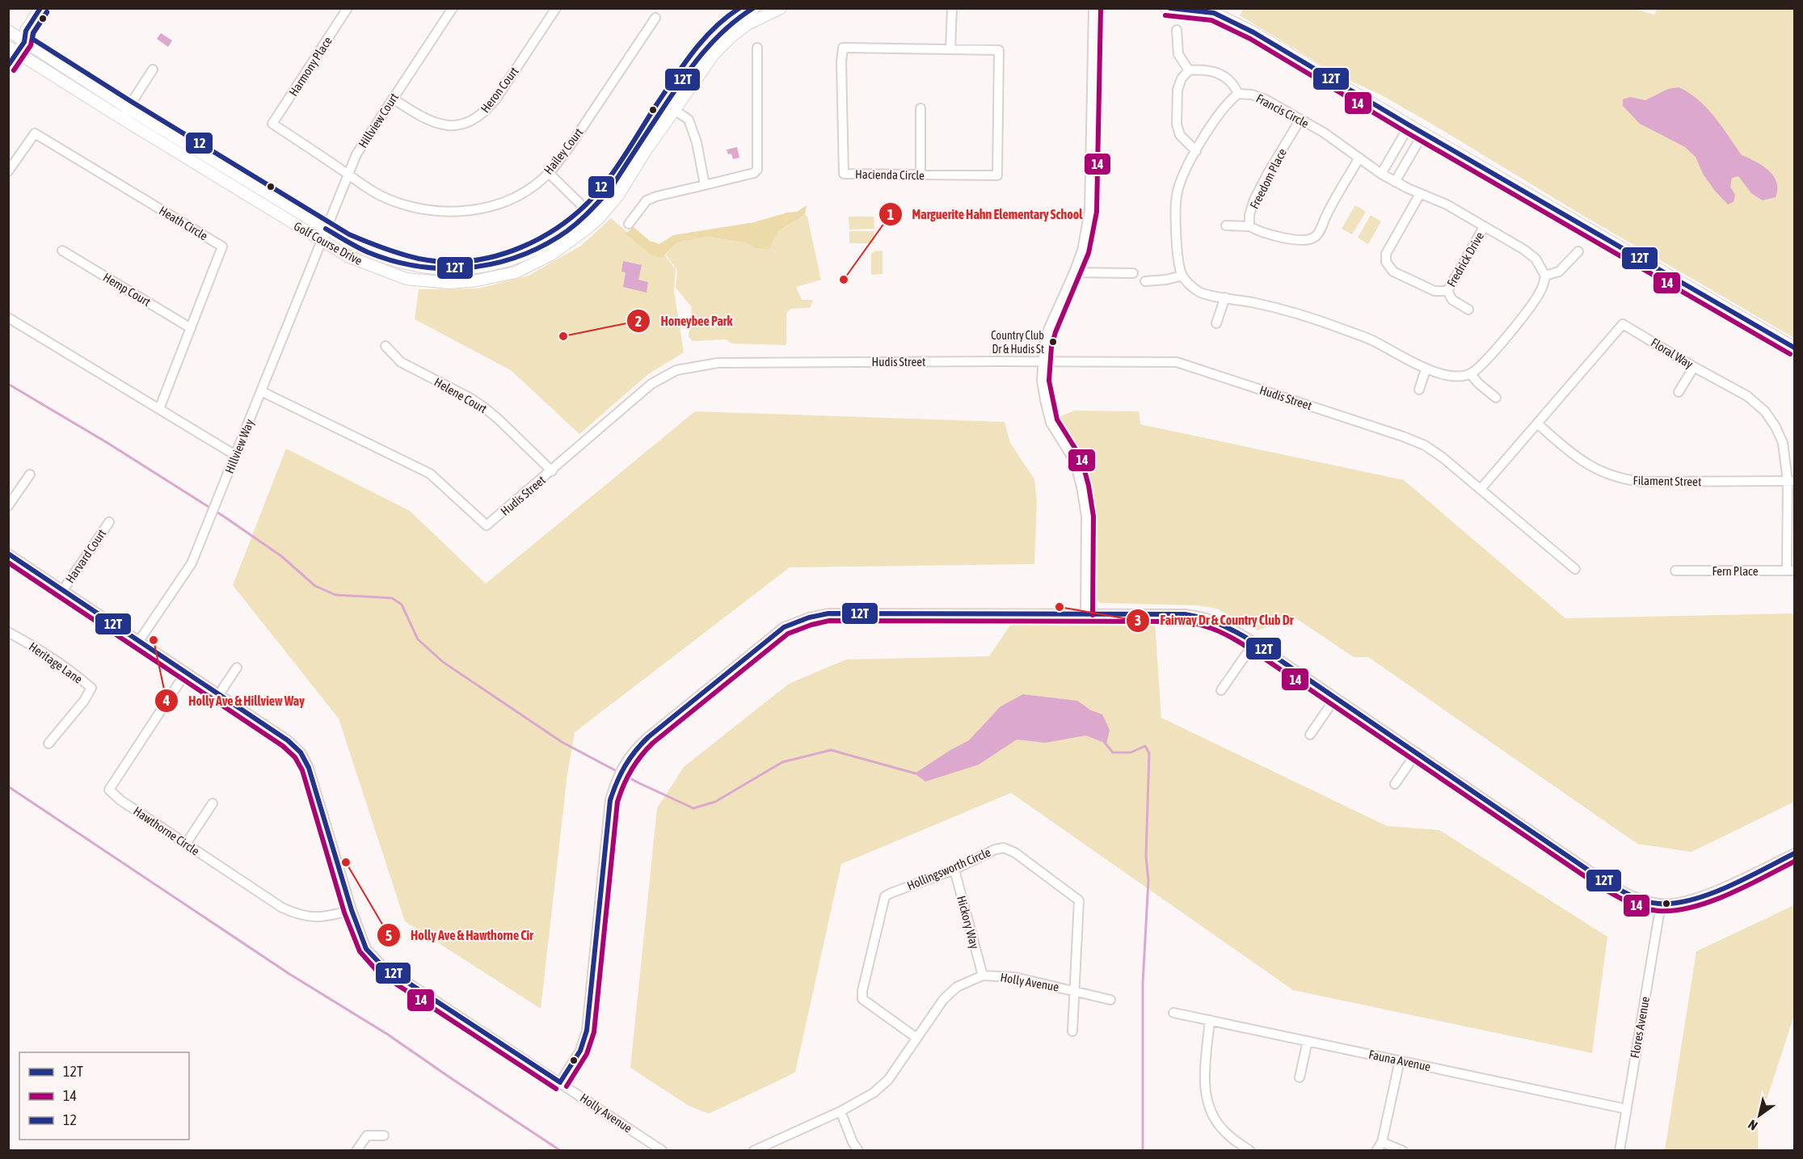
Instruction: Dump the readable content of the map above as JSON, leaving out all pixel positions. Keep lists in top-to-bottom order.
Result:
{
  "streets": {
    "street": [
      "Harmony Place",
      "Heron Court",
      "Francis Circle",
      "Hillview Court",
      "Hailey Court",
      "Hacienda Circle",
      "Freedom Place",
      "Heath Circle",
      "Golf Course Drive",
      "Fredrick Drive",
      "Hemp Court",
      "Floral Way",
      "Hudis Street",
      "Helene Court",
      "Hillview Way",
      "Filament Street",
      "Harvard Court",
      "Fern Place",
      "Heritage Lane",
      "Hawthorne Circle",
      "Hollingsworth Circle",
      "Hickory Way",
      "Holly Avenue",
      "Flores Avenue",
      "Fauna Avenue"
    ]
  },
  "crossings": [
    ["Harmony Place", "Hailey Court"],
    ["Heron Court", "Hillview Court"],
    ["Francis Circle", "Freedom Place"],
    ["Francis Circle", "Fredrick Drive"],
    ["Hillview Court", "Hailey Court"],
    ["Hillview Court", "Golf Course Drive"],
    ["Hillview Court", "Hillview Way"],
    ["Heath Circle", "Hemp Court"],
    ["Golf Course Drive", "Hillview Way"],
    ["Floral Way", "Hudis Street"],
    ["Floral Way", "Filament Street"],
    ["Floral Way", "Fern Place"],
    ["Hudis Street", "Helene Court"],
    ["Hudis Street", "Hillview Way"],
    ["Hillview Way", "Holly Avenue"],
    ["Harvard Court", "Holly Avenue"],
    ["Hawthorne Circle", "Holly Avenue"],
    ["Hollingsworth Circle", "Hickory Way"],
    ["Hollingsworth Circle", "Holly Avenue"],
    ["Hickory Way", "Holly Avenue"],
    ["Flores Avenue", "Fauna Avenue"]
  ],
  "places": [
    "Marguerite Hahn Elementary School",
    "Honeybee Park",
    "Country Club Dr & Hudis St",
    "Fairway Dr & Country Club Dr",
    "Holly Ave & Hillview Way",
    "Holly Ave & Hawthorne Cir"
  ],
  "lines": ["transit line 12T", "transit line 14", "transit line 12"],
  "legend": ["12T", "14", "12"],
  "north": "bottom left"
}
